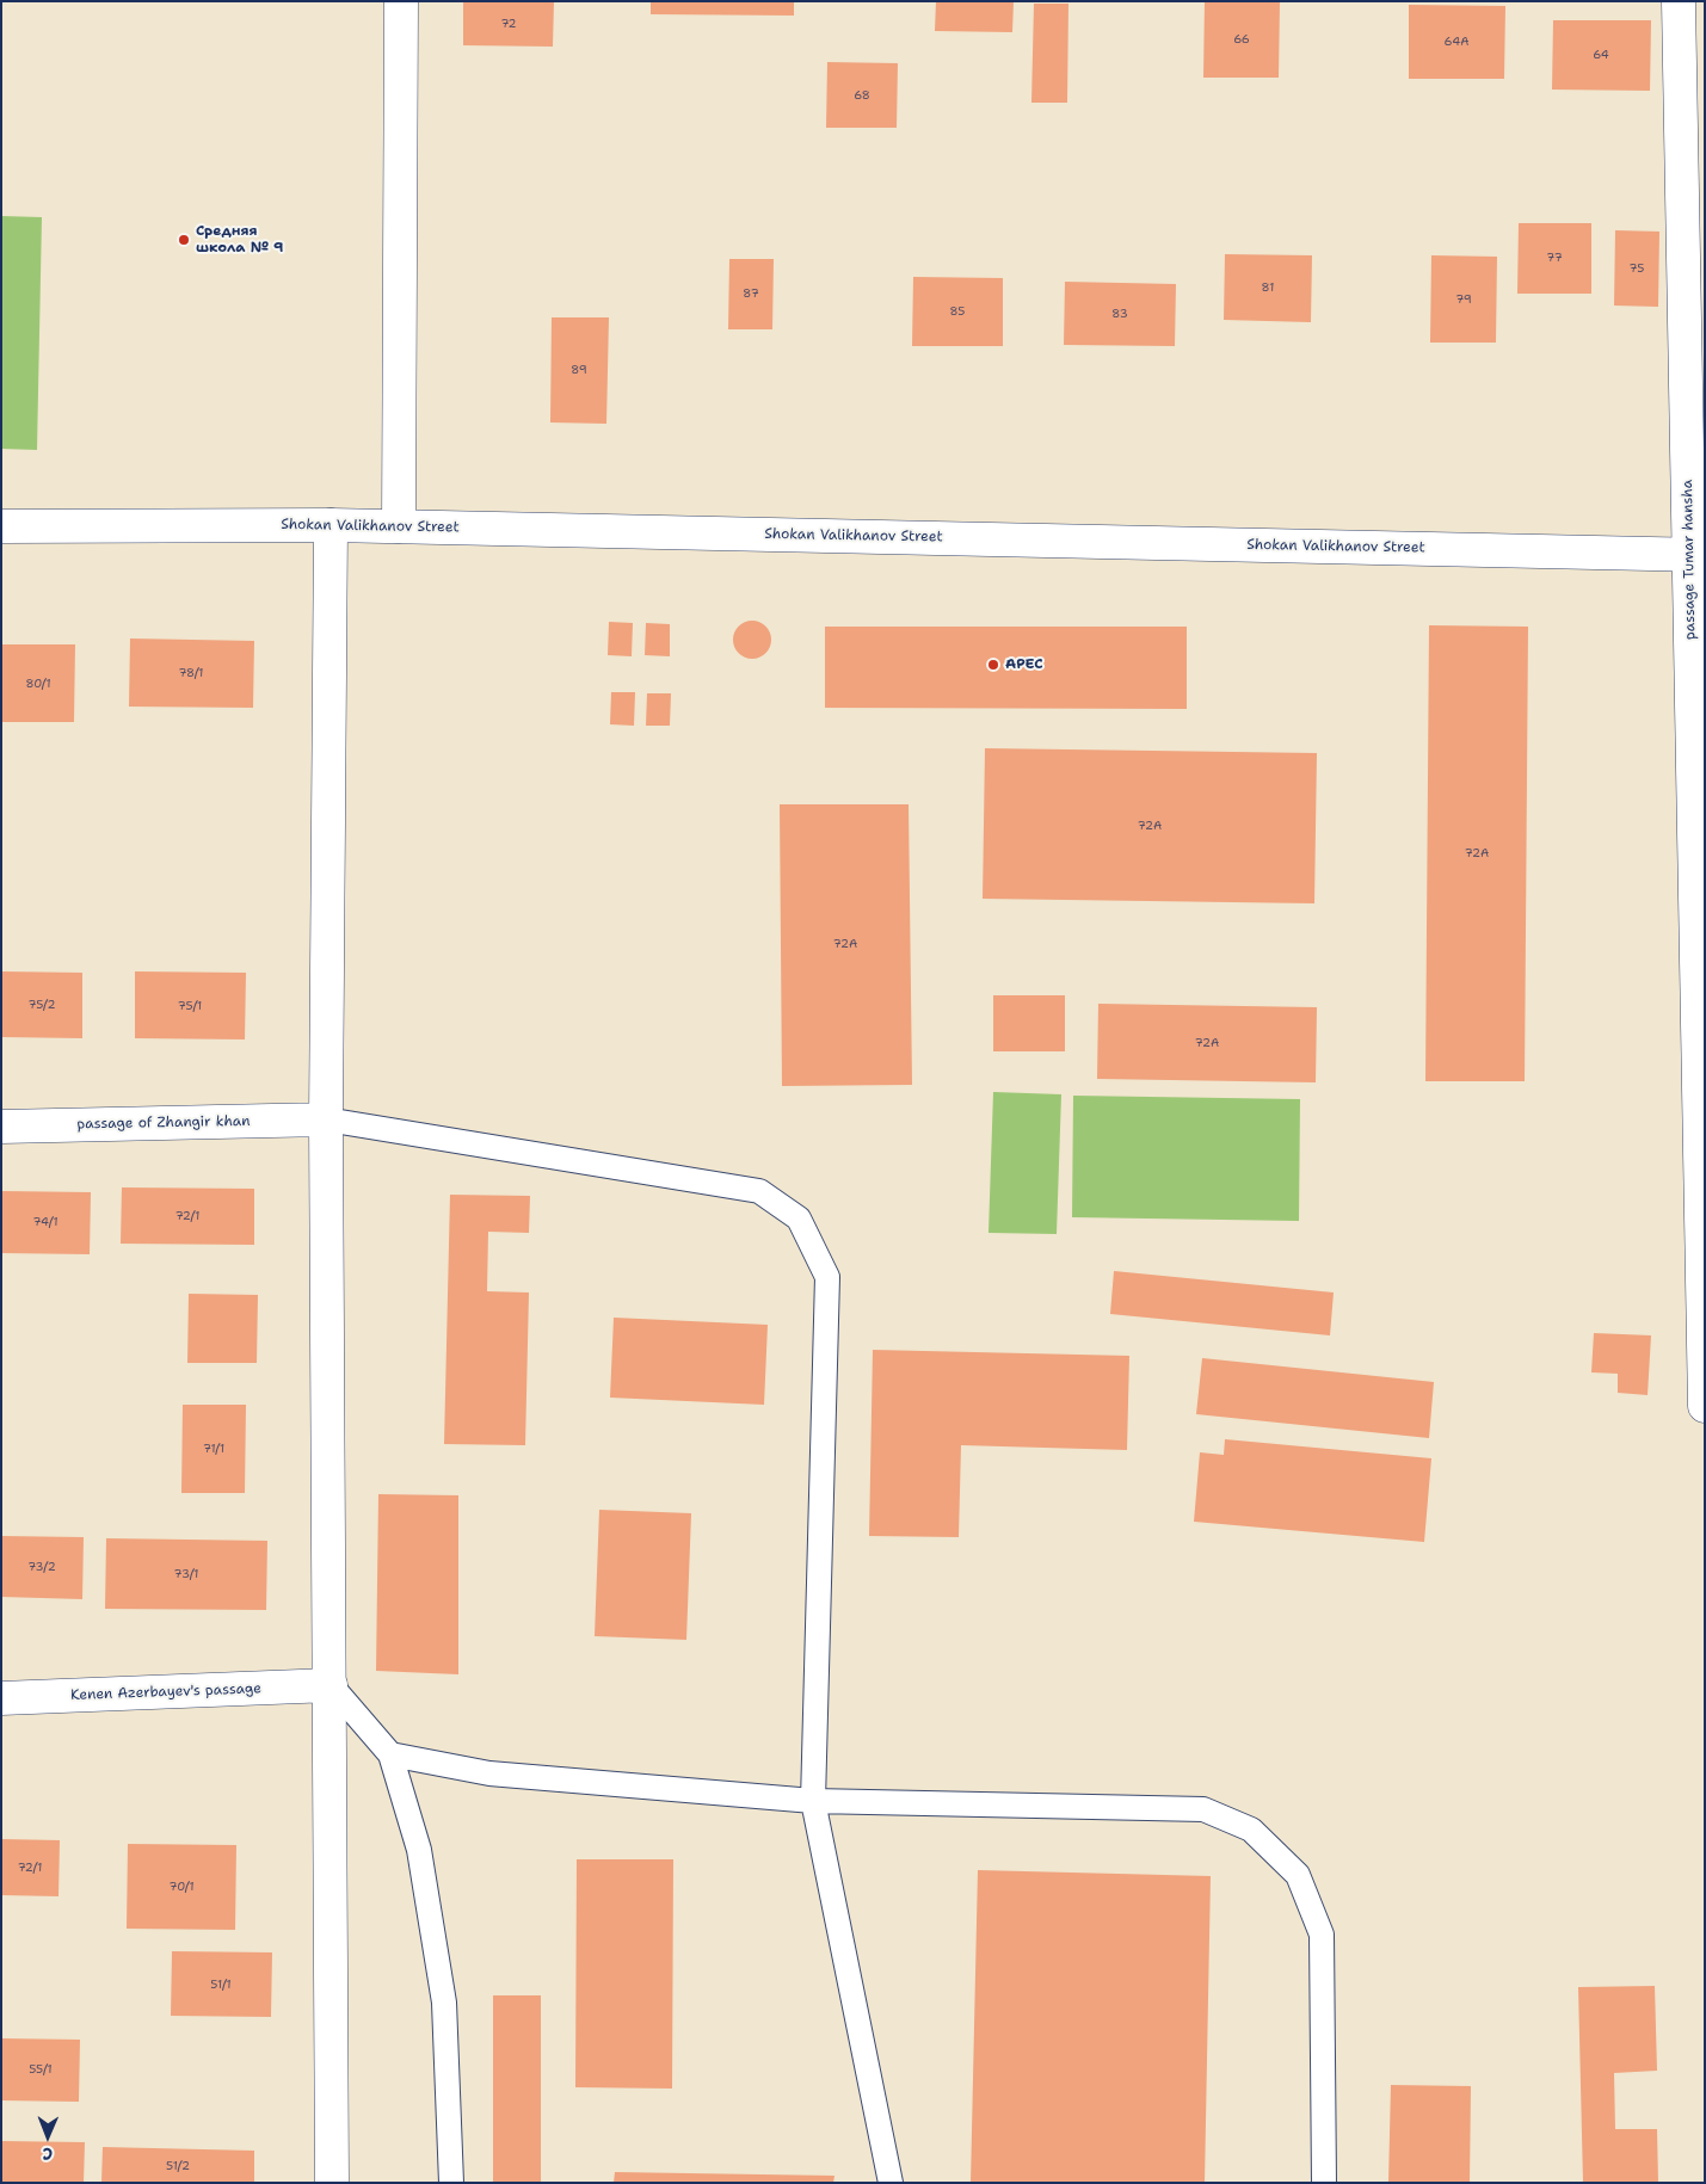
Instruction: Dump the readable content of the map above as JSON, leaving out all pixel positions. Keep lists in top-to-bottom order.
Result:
{
  "streets": {
    "street": [
      "Shokan Valikhanov Street",
      "passage Tumar hansha",
      "passage of Zhangir khan",
      "Kenen Azerbayev's passage"
    ]
  },
  "crossings": [
    ["Shokan Valikhanov Street", "passage Tumar hansha"]
  ],
  "places": ["Средняя школа № 9", "APEC"],
  "house_numbers": [
    "72",
    "66",
    "64А",
    "64",
    "68",
    "77",
    "75",
    "81",
    "87",
    "79",
    "85",
    "83",
    "89",
    "78/1",
    "80/1",
    "72А",
    "72А",
    "72А",
    "75/2",
    "75/1",
    "72А",
    "72/1",
    "74/1",
    "71/1",
    "73/2",
    "73/1",
    "72/1",
    "70/1",
    "51/1",
    "55/1",
    "51/2"
  ],
  "north": "bottom"
}
